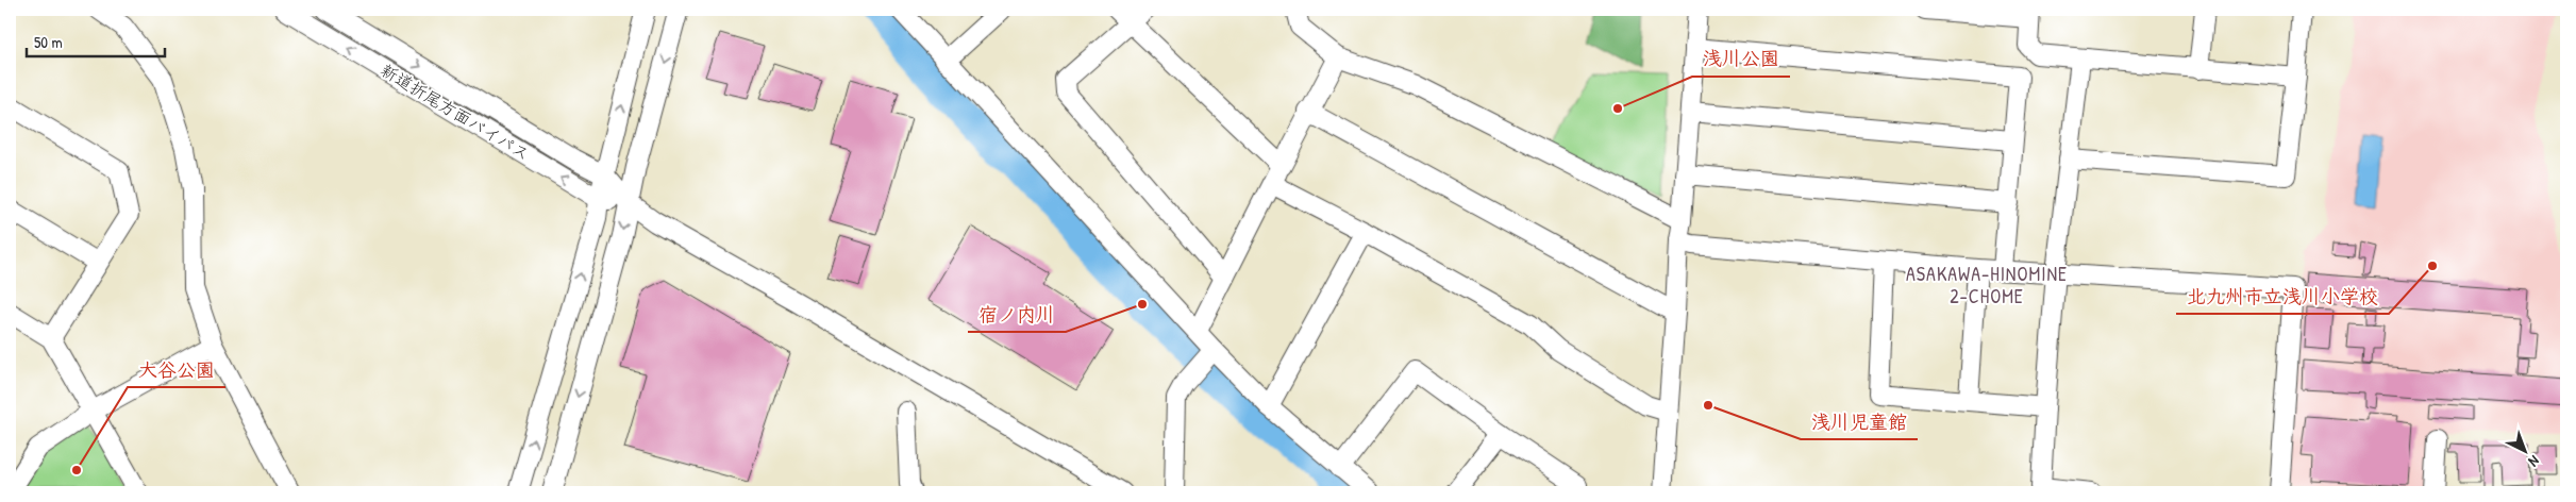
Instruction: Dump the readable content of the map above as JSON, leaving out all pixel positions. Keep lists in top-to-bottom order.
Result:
{
  "streets": {
    "street": ["新道折尾方面バイパス"]
  },
  "districts": ["ASAKAWA-HINOMINE 2-CHOME"],
  "places": [
    "浅川公園",
    "北九州市立浅川小学校",
    "宿ノ内川",
    "浅川児童館",
    "大谷公園"
  ],
  "scale_bar": "50 m",
  "north": "bottom right"
}
